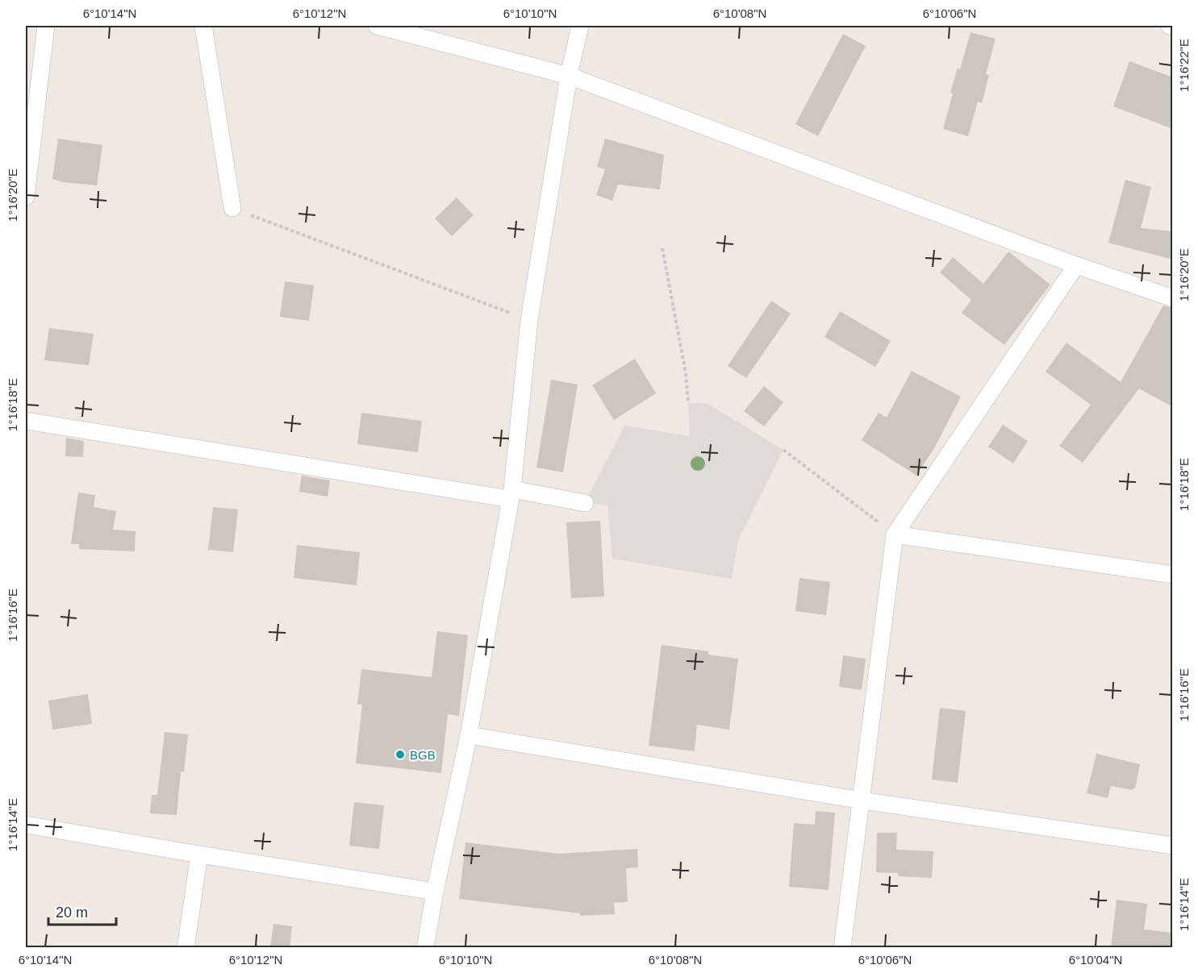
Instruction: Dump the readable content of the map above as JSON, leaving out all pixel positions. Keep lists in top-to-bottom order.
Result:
{
  "places": ["BGB"],
  "scale_bar": "20 m",
  "coordinates": [
    "6°10'14\"N",
    "6°10'12\"N",
    "6°10'10\"N",
    "6°10'08\"N",
    "6°10'06\"N",
    "1°16'22\"E",
    "1°16'20\"E",
    "1°16'18\"E",
    "1°16'16\"E",
    "1°16'14\"E",
    "6°10'04\"N"
  ]
}
